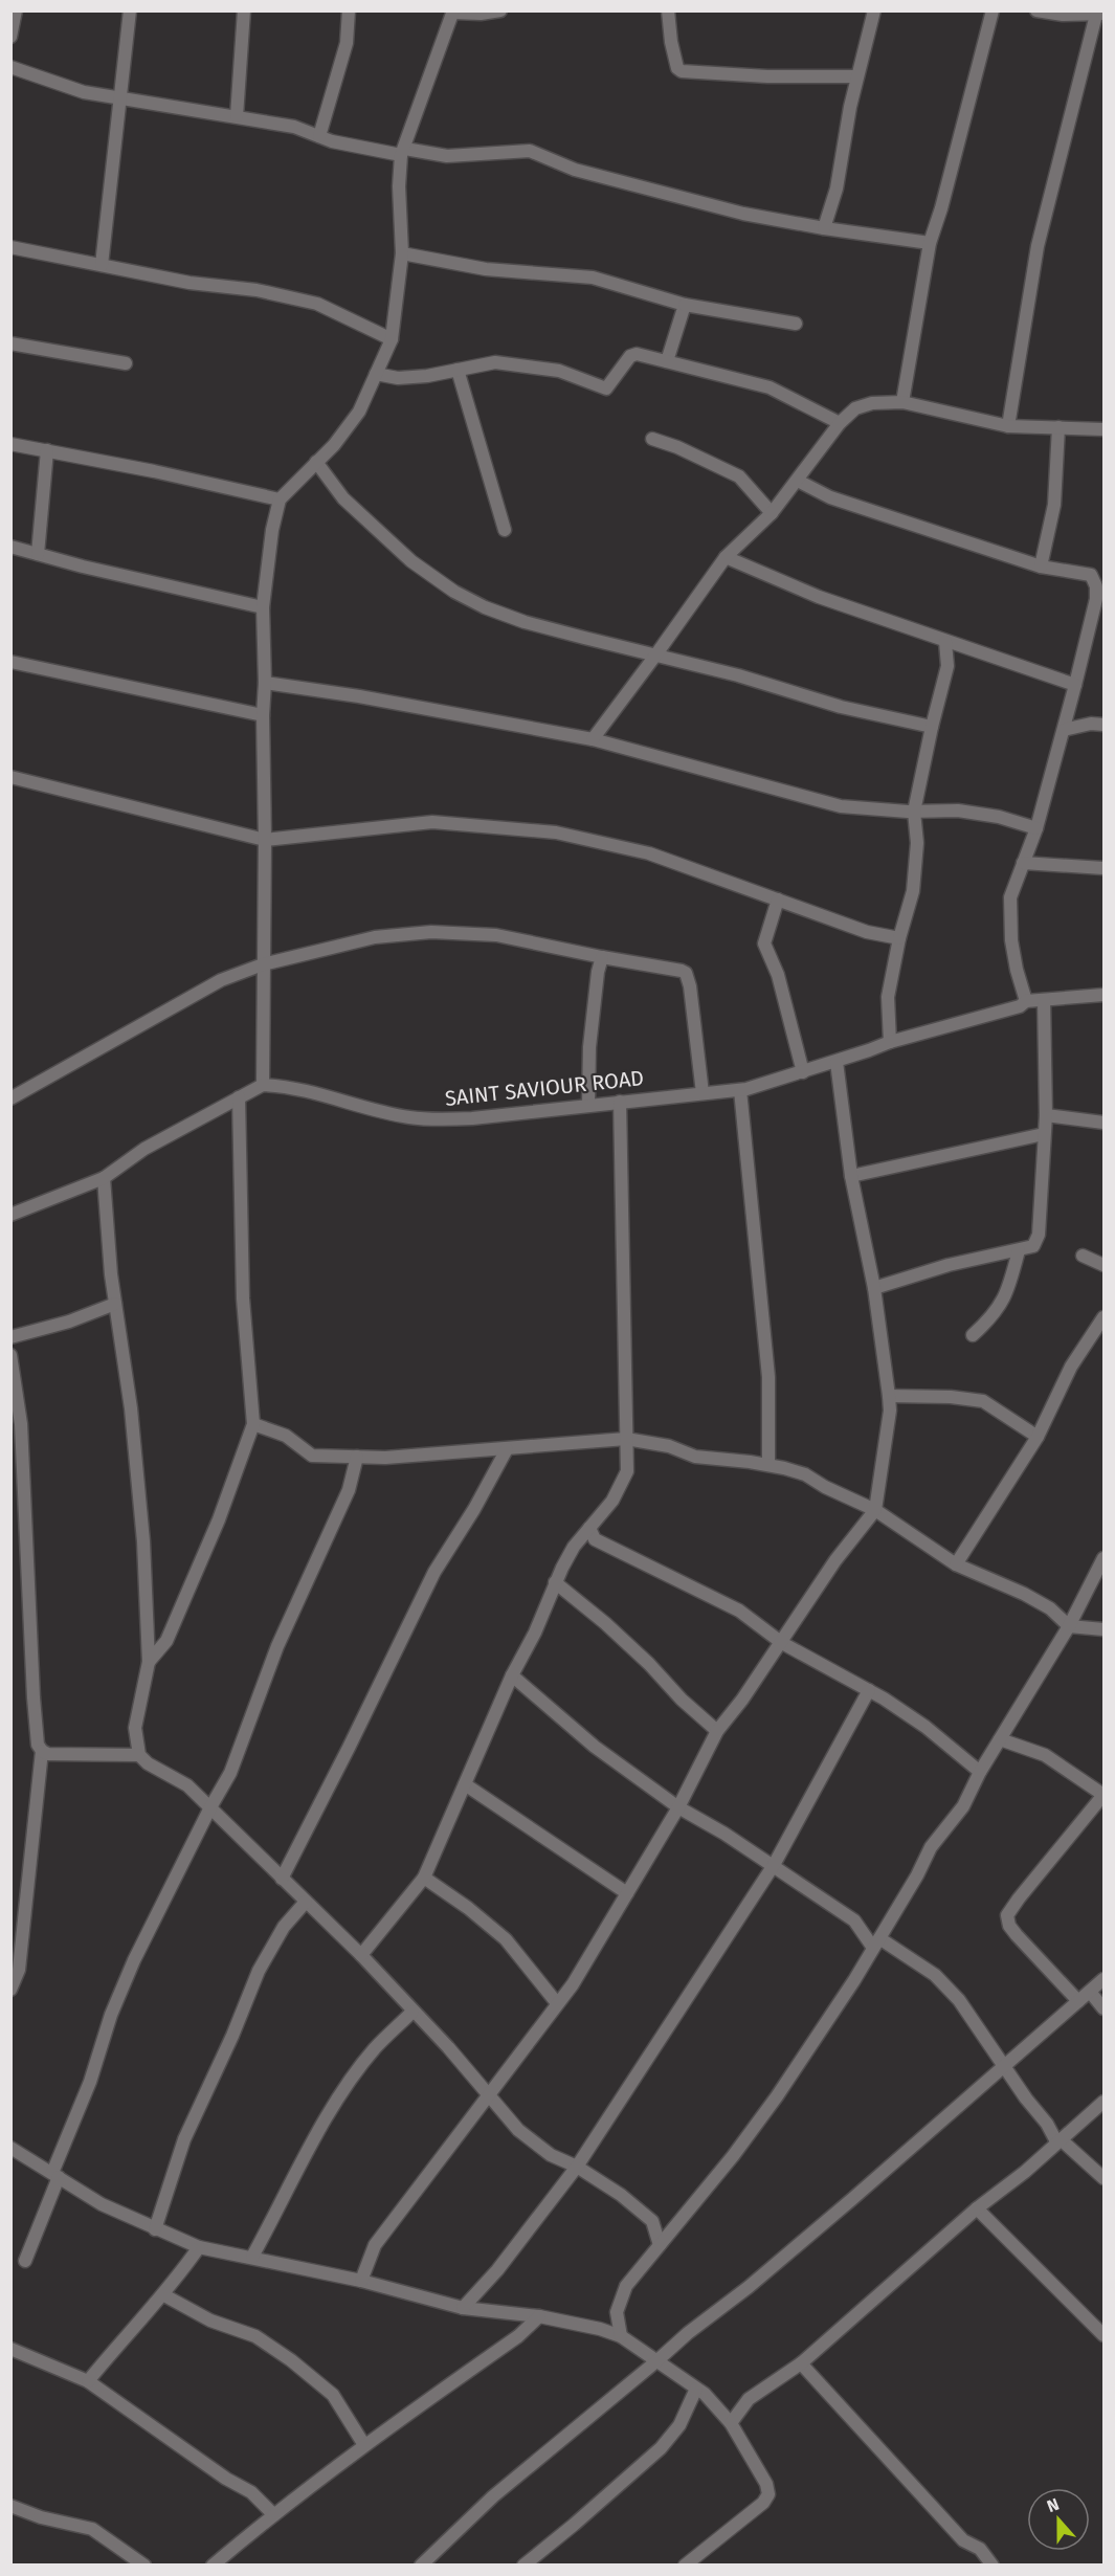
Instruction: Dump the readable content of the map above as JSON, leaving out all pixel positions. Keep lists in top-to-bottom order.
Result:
{
  "streets": {
    "street": ["SAINT SAVIOUR ROAD"]
  },
  "north": "top"
}
